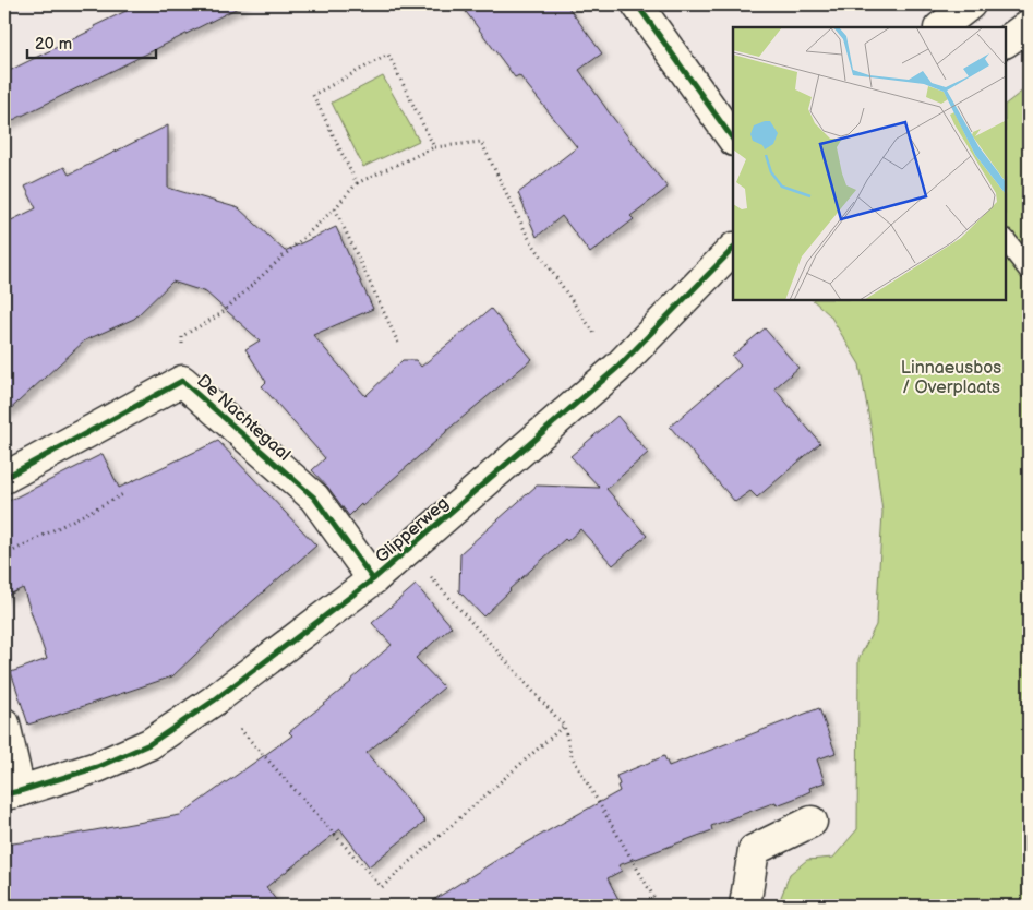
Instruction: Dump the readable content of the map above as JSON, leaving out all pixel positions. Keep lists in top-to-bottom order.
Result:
{
  "streets": {
    "street": ["De Nachtegaal", "Glipperweg"]
  },
  "crossings": [
    ["De Nachtegaal", "Glipperweg"]
  ],
  "parks": ["Linnaeusbos / Overplaats"],
  "scale_bar": "20 m"
}
